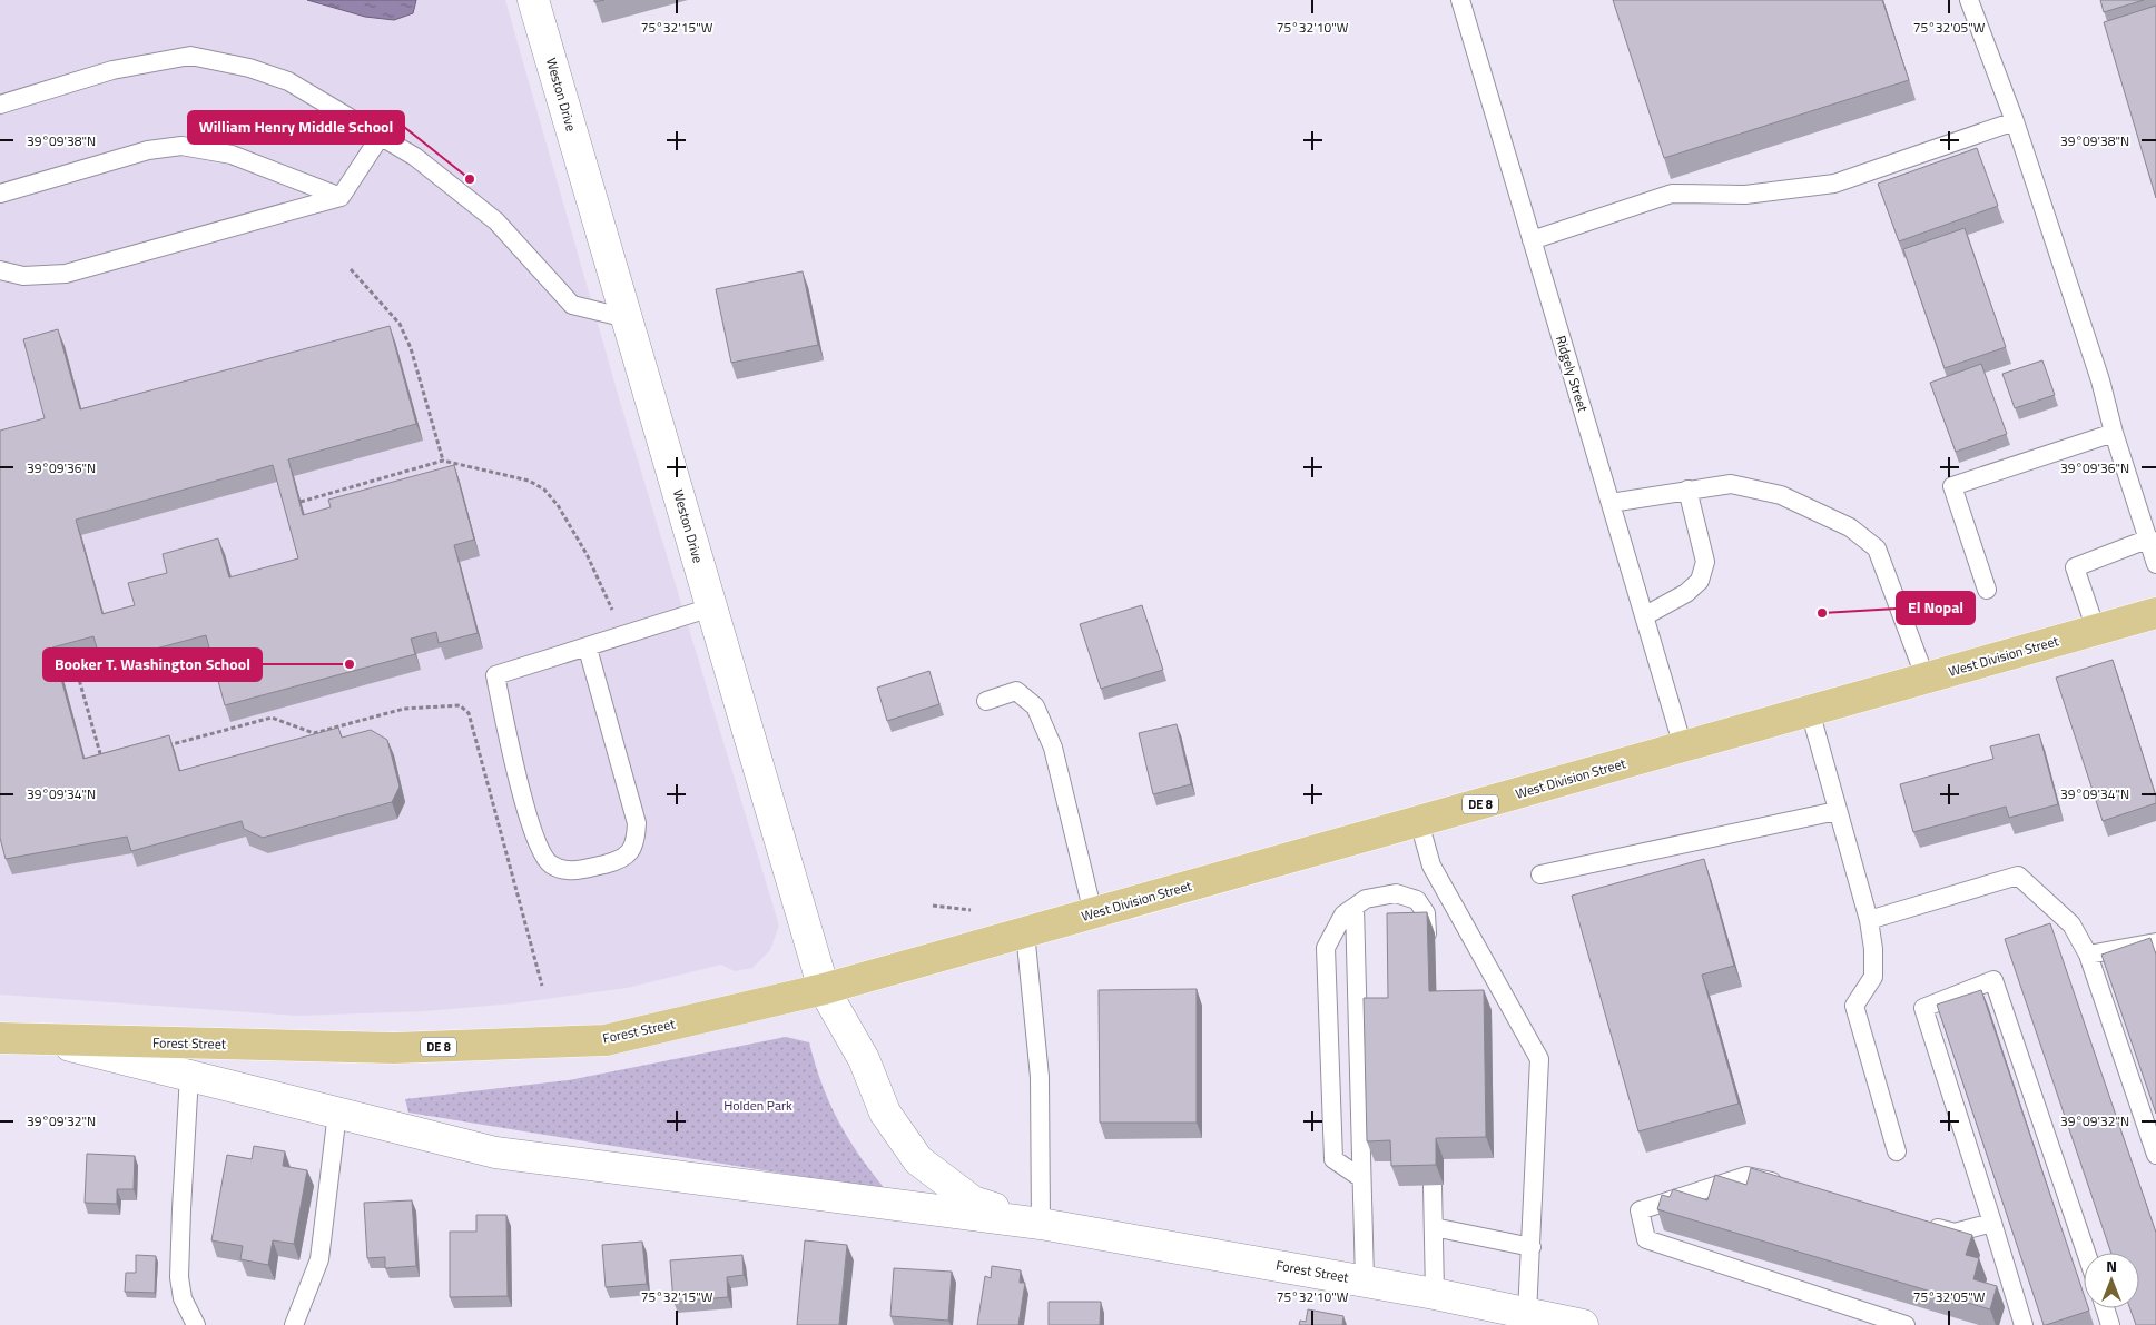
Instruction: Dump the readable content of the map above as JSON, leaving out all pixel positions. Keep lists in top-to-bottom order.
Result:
{
  "streets": {
    "highway": ["West Division Street", "DE 8", "Forest Street"],
    "street": ["Weston Drive"],
    "lane": ["Ridgely Street"]
  },
  "crossings": [
    ["Weston Drive", "West Division Street"],
    ["Weston Drive", "Forest Street"],
    ["Ridgely Street", "West Division Street"],
    ["West Division Street", "Forest Street"]
  ],
  "parks": ["Holden Park"],
  "places": ["William Henry Middle School", "El Nopal", "Booker T. Washington School"],
  "north": "top",
  "coordinates": [
    "75°32'15\"W",
    "75°32'10\"W",
    "75°32'05\"W",
    "39°09'38\"N",
    "39°09'36\"N",
    "39°09'34\"N",
    "39°09'32\"N"
  ]
}
